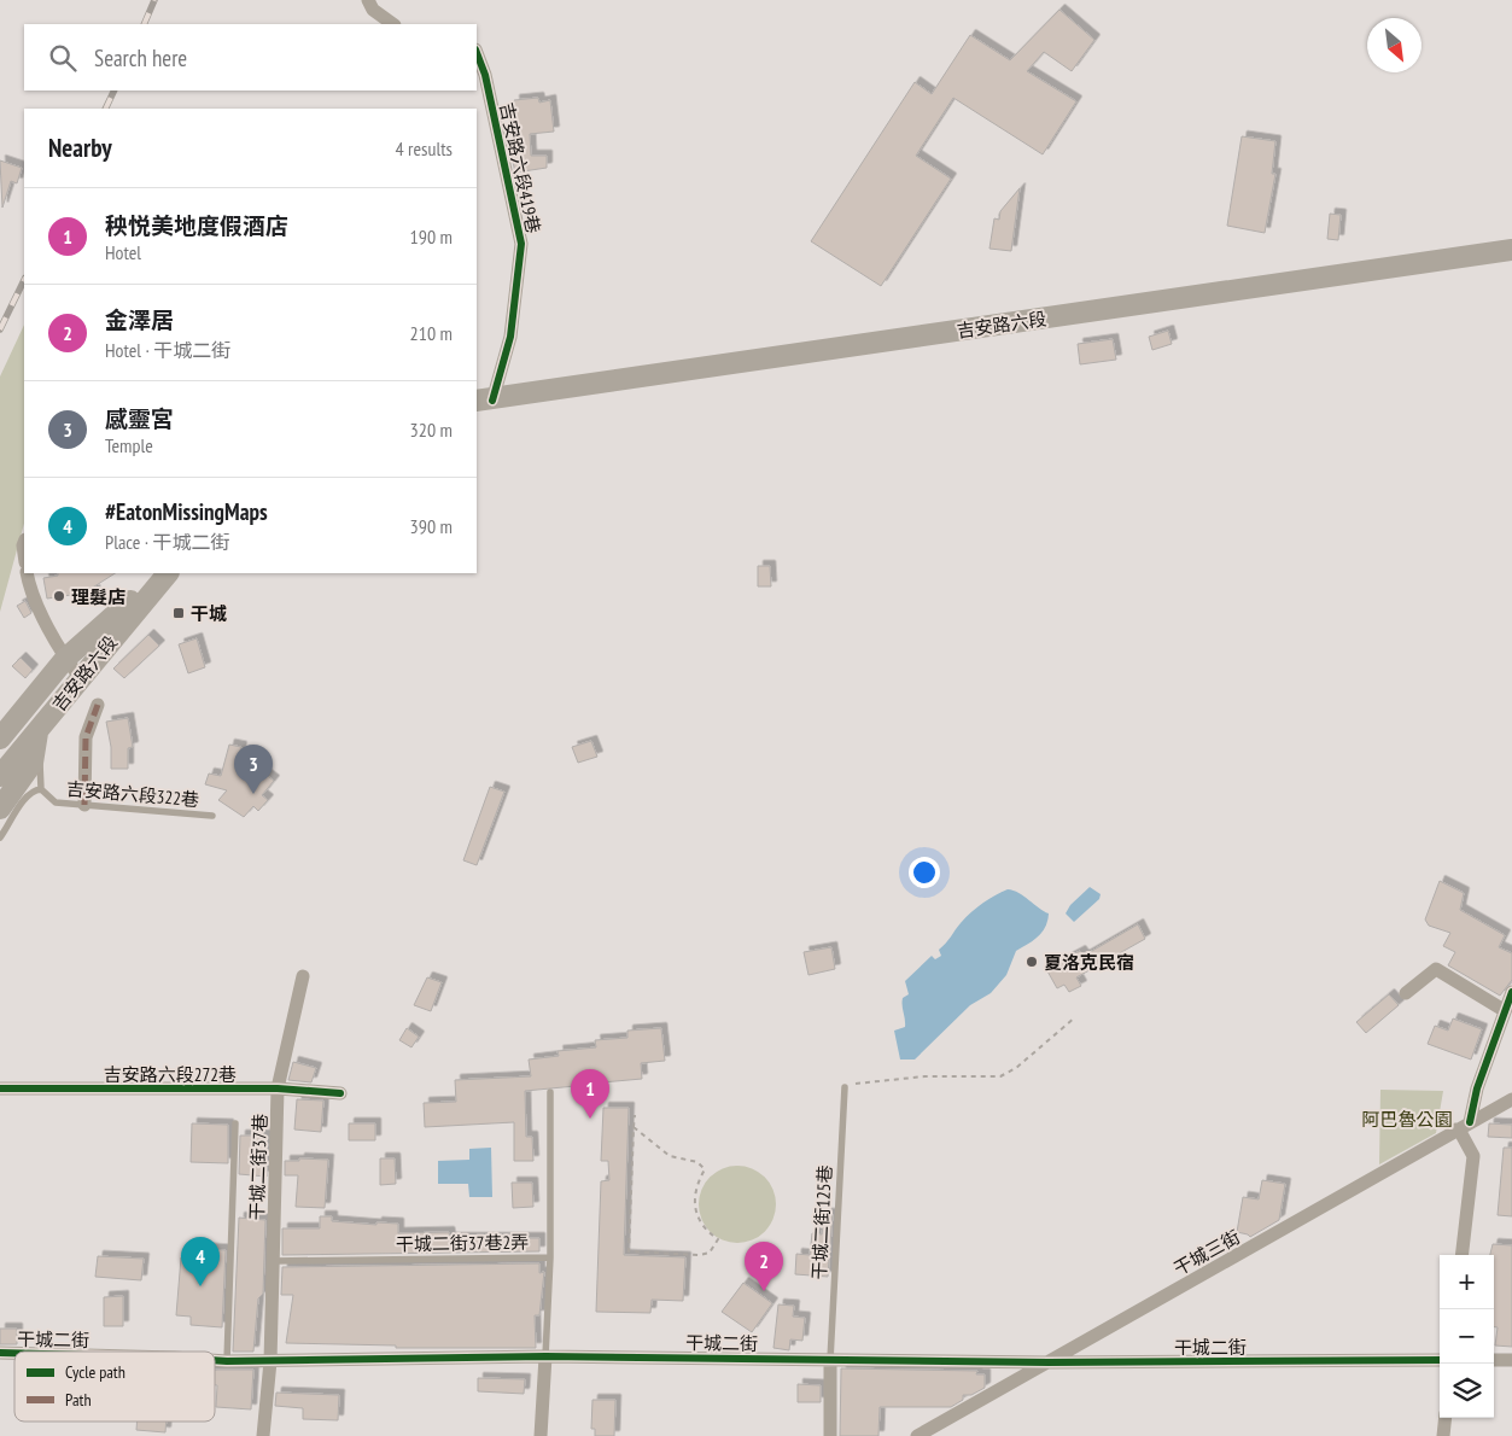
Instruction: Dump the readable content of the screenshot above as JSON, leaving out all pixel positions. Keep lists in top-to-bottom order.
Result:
{
  "streets": {
    "main road": ["吉安路六段"],
    "street": [
      "吉安路六段419巷",
      "吉安路六段272巷",
      "干城二街37巷",
      "干城三街",
      "干城二街"
    ],
    "lane": ["吉安路六段322巷", "干城二街125巷", "干城二街37巷2弄"]
  },
  "crossings": [
    ["吉安路六段419巷", "吉安路六段"],
    ["吉安路六段", "吉安路六段322巷"],
    ["吉安路六段272巷", "干城二街37巷"],
    ["干城二街37巷", "干城二街37巷2弄"],
    ["干城二街37巷", "干城二街"],
    ["干城二街125巷", "干城二街"],
    ["干城二街37巷2弄", "干城二街"],
    ["干城三街", "干城二街"]
  ],
  "parks": ["阿巴魯公園"],
  "places": {
    "other": ["理髮店", "夏洛克民宿"],
    "transit": ["干城"]
  },
  "legend": ["Cycle path", "Path"],
  "north": "bottom right",
  "page": {
    "search": "Search here",
    "heading": ["Nearby", "4 results"],
    "list": [
      {
        "mark": "1",
        "name": "秧悦美地度假酒店",
        "note": "Hotel",
        "value": "190 m"
      },
      {
        "mark": "2",
        "name": "金澤居",
        "note": "Hotel · 干城二街",
        "value": "210 m"
      },
      {
        "mark": "3",
        "name": "感靈宮",
        "note": "Temple",
        "value": "320 m"
      },
      {
        "mark": "4",
        "name": "#EatonMissingMaps",
        "note": "Place · 干城二街",
        "value": "390 m"
      }
    ],
    "pins": [
      "3",
      "1",
      "4",
      "2"
    ],
    "map_buttons": ["+", "−"]
  }
}
